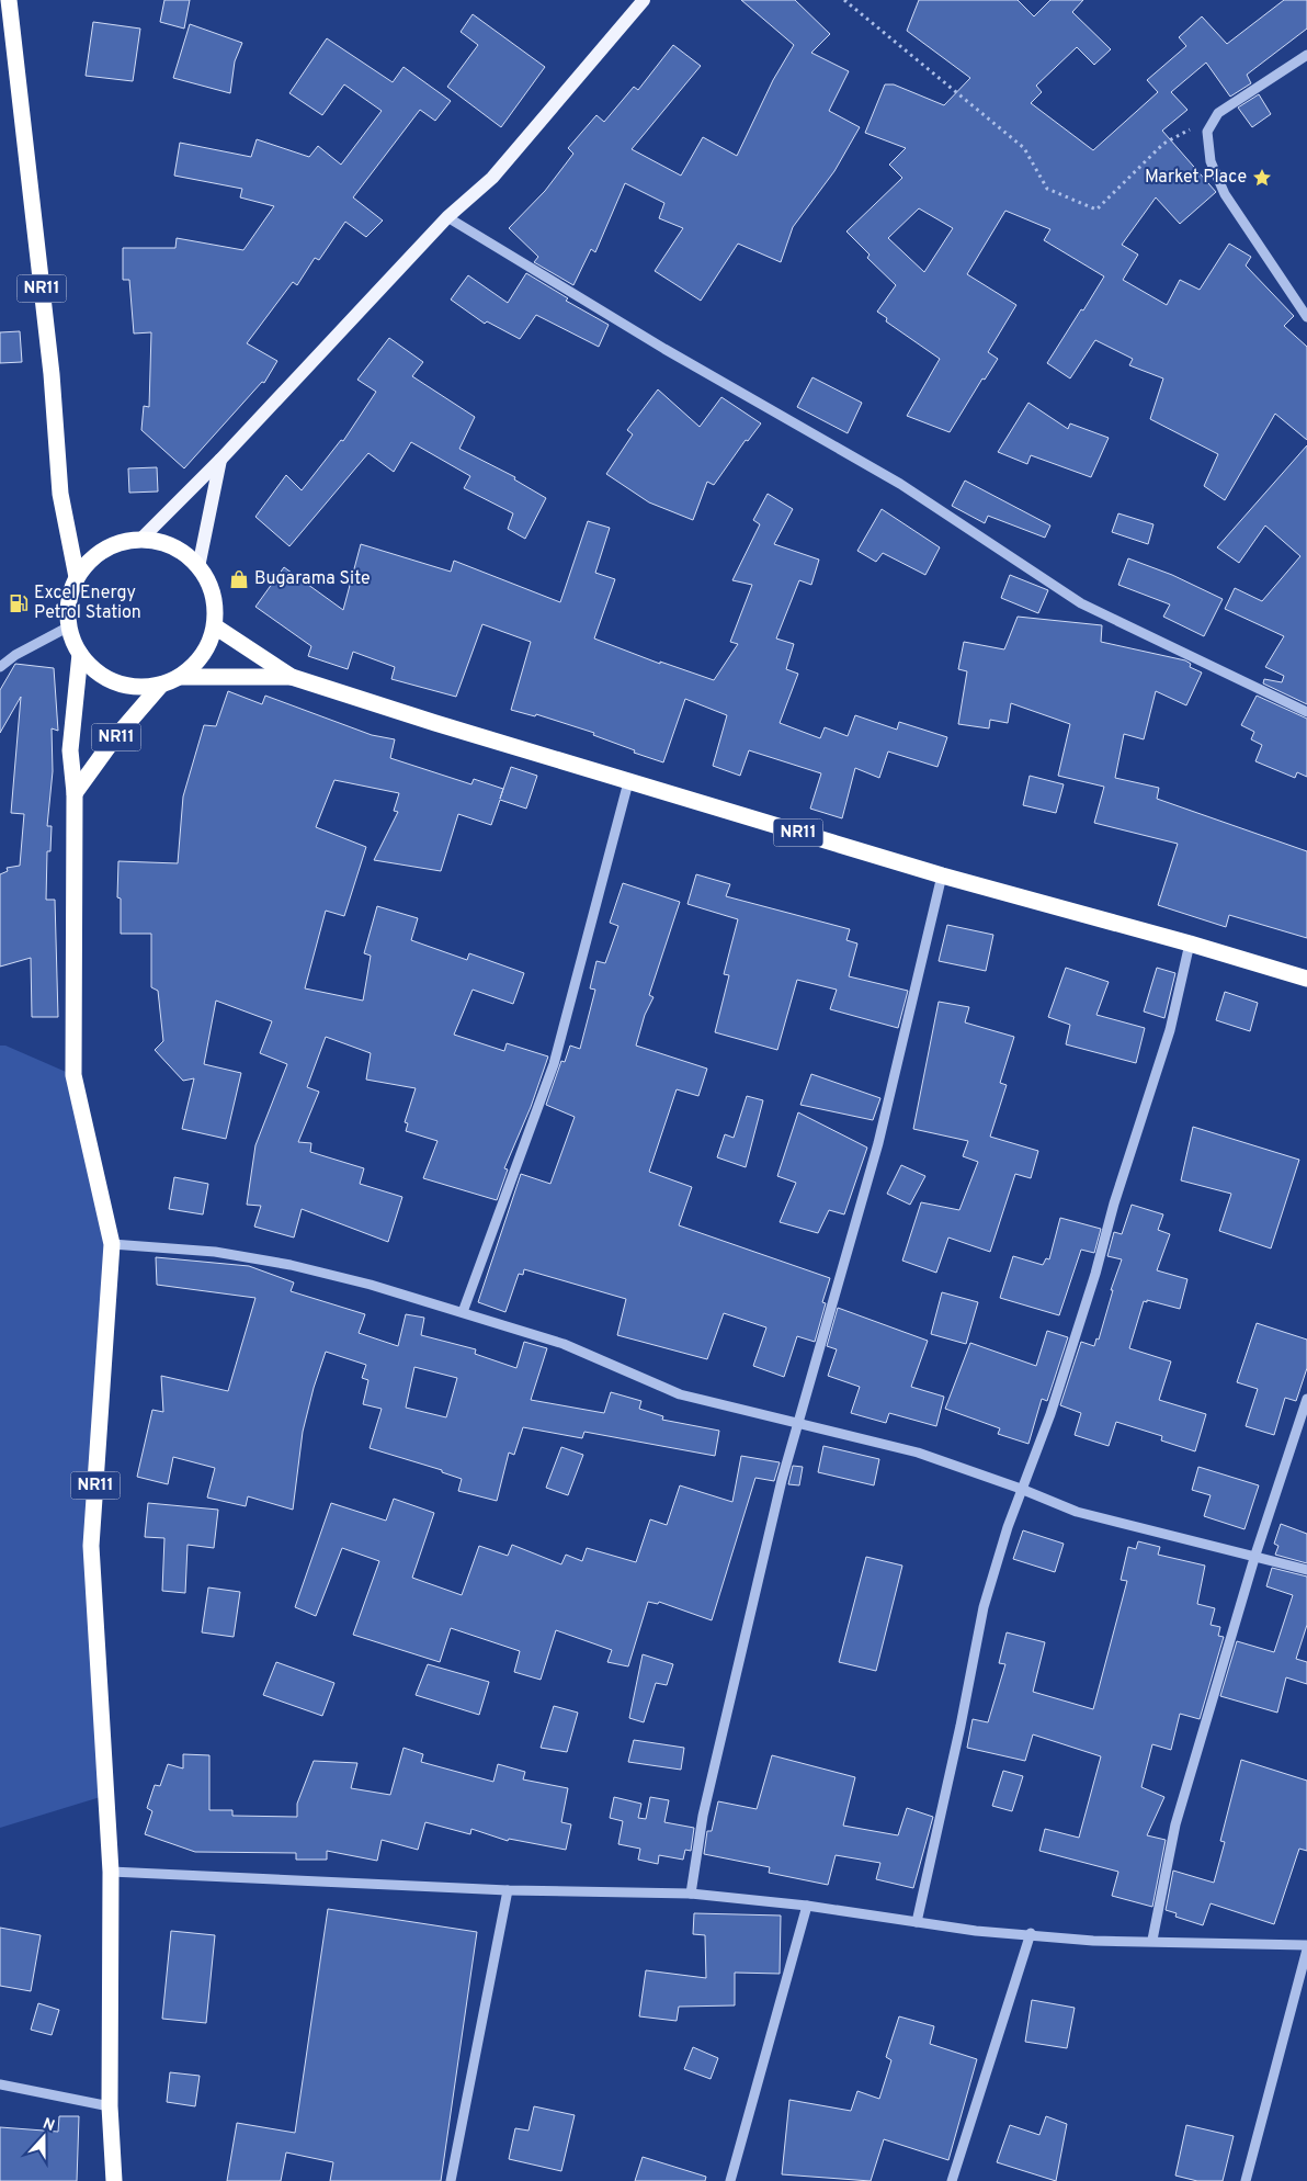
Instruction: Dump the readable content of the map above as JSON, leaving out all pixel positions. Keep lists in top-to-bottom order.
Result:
{
  "streets": {
    "highway": ["NR11"]
  },
  "places": {
    "place": ["Market Place"],
    "shop": ["Bugarama Site"],
    "fuel station": ["Excel Energy Petrol Station"]
  },
  "north": "top"
}
